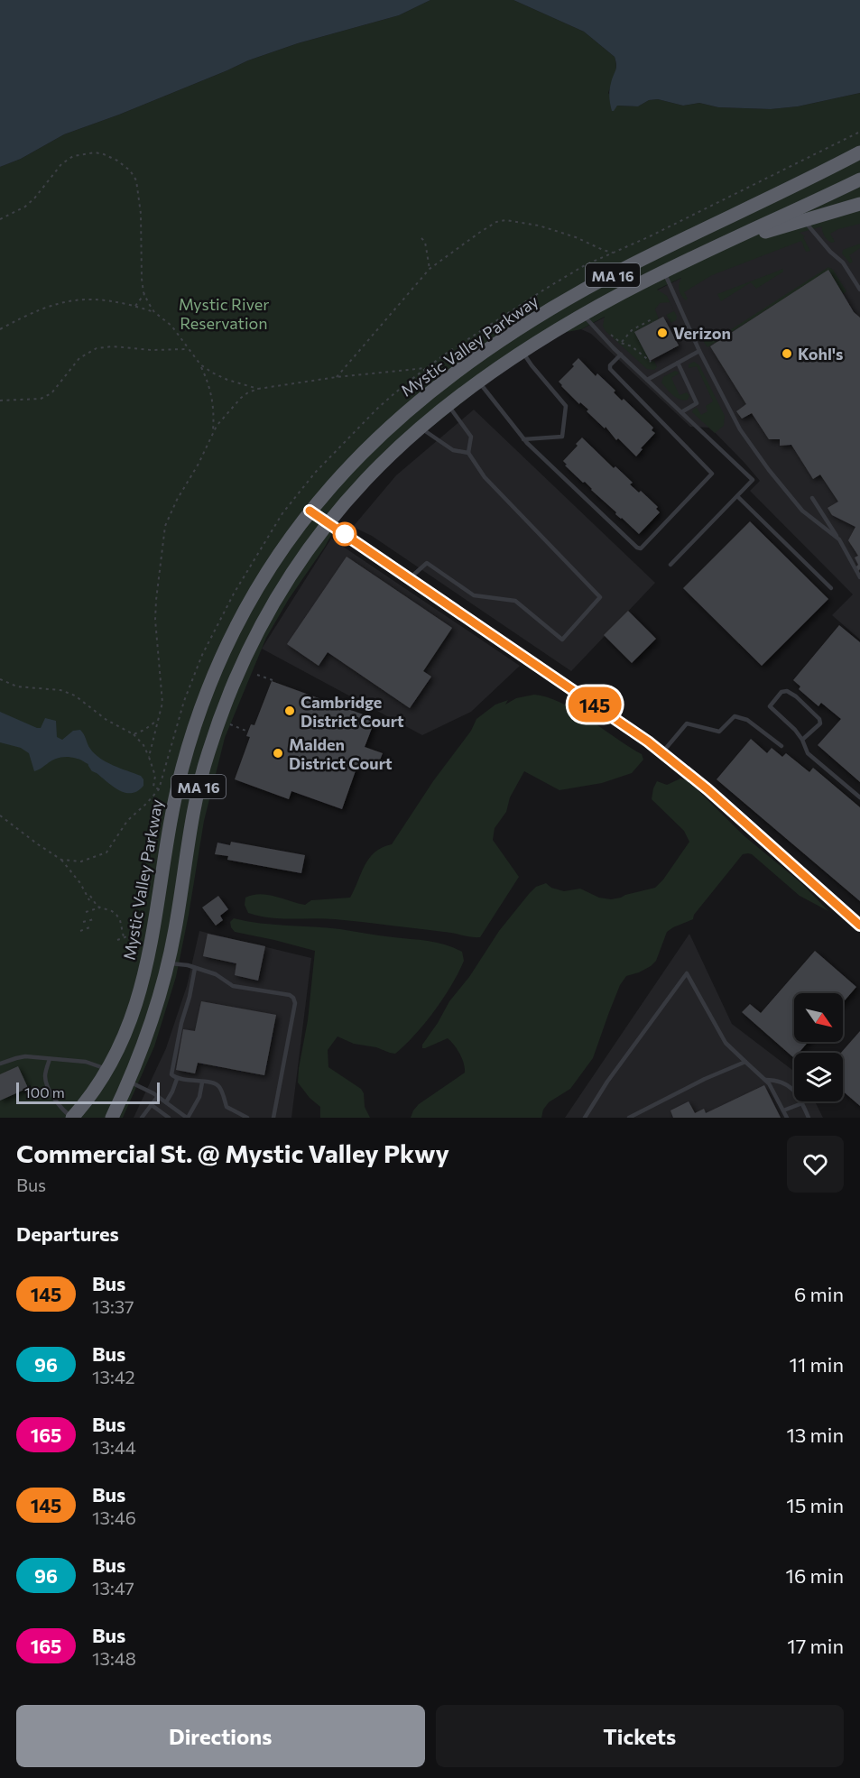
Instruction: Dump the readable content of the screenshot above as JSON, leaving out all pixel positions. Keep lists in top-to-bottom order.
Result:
{
  "streets": {
    "highway": ["MA 16", "Mystic Valley Parkway"]
  },
  "parks": ["Mystic River Reservation"],
  "places": [
    "Verizon",
    "Kohl's",
    "Cambridge District Court",
    "Malden District Court"
  ],
  "lines": ["bus line 145"],
  "scale_bar": "100 m",
  "north": "bottom right",
  "page": {
    "on_map": "145",
    "scale": "100 m",
    "heading": [
      ["Commercial St. @ Mystic Valley Pkwy", "Bus"],
      "Departures"
    ],
    "list": [
      {
        "mark": "145",
        "name": "Bus",
        "note": "13:37",
        "value": "6 min"
      },
      {
        "mark": "96",
        "name": "Bus",
        "note": "13:42",
        "value": "11 min"
      },
      {
        "mark": "165",
        "name": "Bus",
        "note": "13:44",
        "value": "13 min"
      },
      {
        "mark": "145",
        "name": "Bus",
        "note": "13:46",
        "value": "15 min"
      },
      {
        "mark": "96",
        "name": "Bus",
        "note": "13:47",
        "value": "16 min"
      },
      {
        "mark": "165",
        "name": "Bus",
        "note": "13:48",
        "value": "17 min"
      }
    ],
    "buttons": ["Directions", "Tickets"]
  }
}
